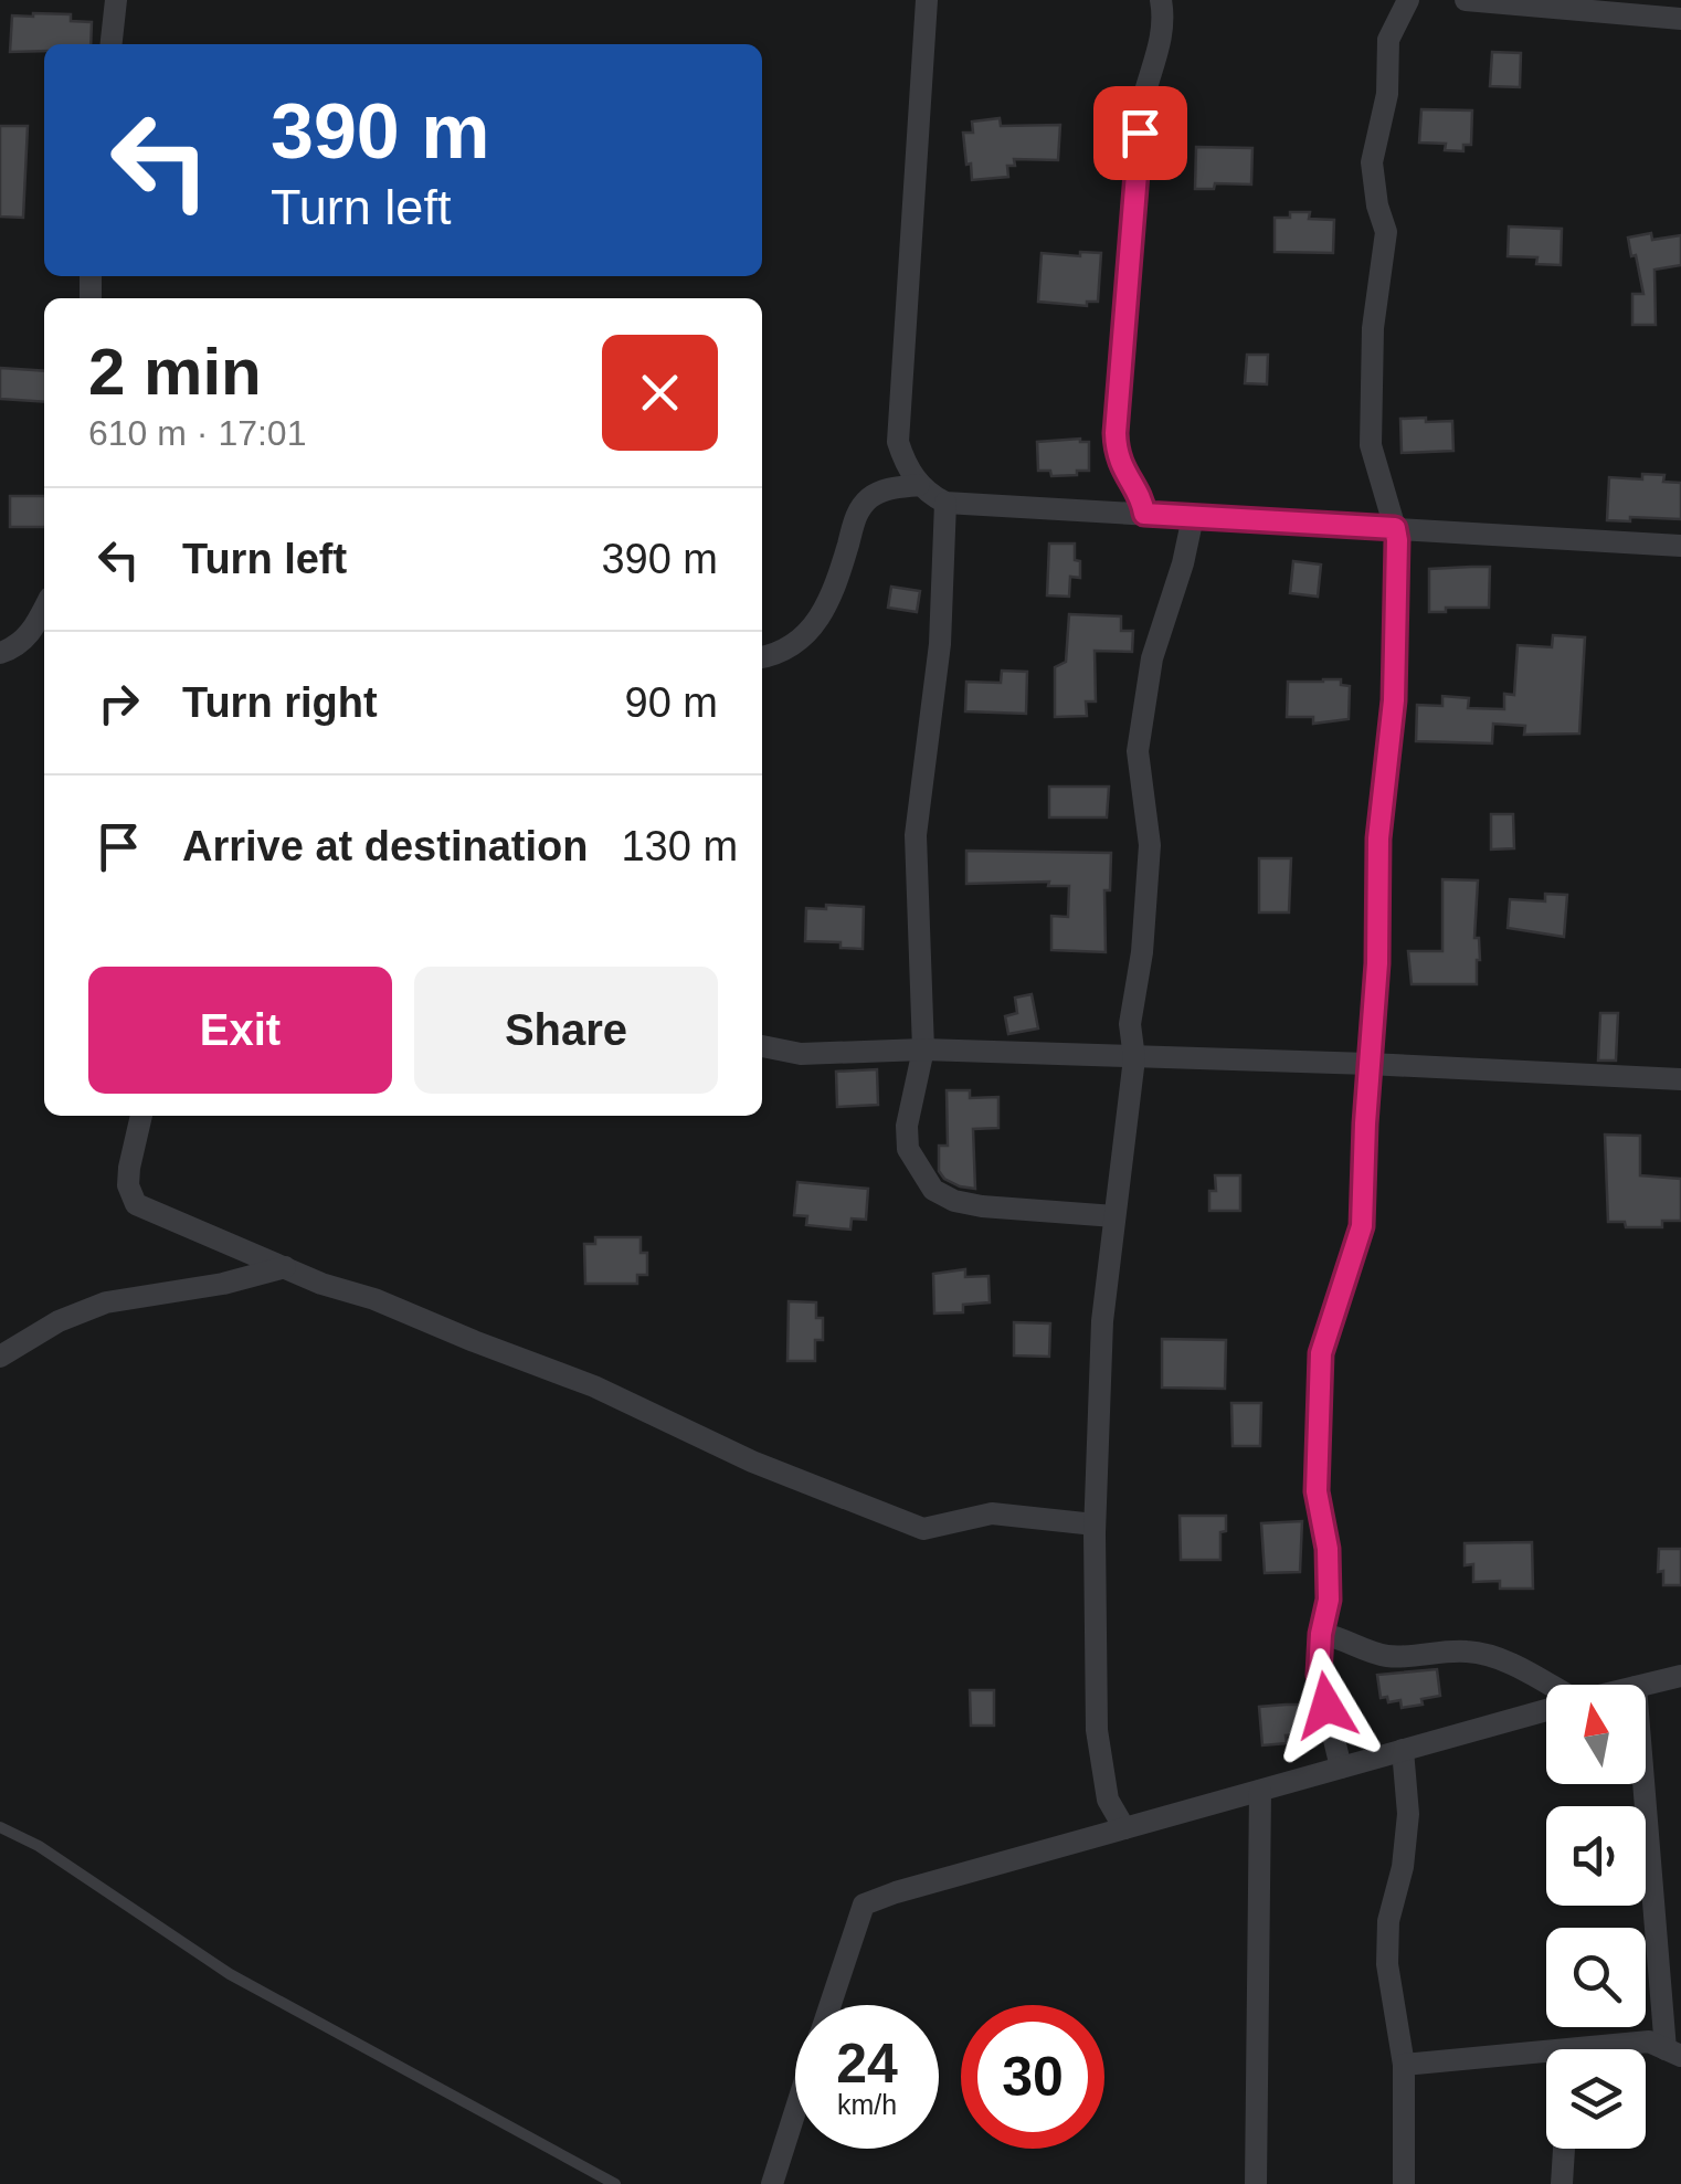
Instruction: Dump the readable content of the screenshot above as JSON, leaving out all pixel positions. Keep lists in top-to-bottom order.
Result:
{
  "north": "top",
  "page": {
    "turn": ["390 m", "Turn left"],
    "heading": ["2 min", "610 m · 17:01"],
    "list": [
      {
        "name": "Turn left",
        "value": "390 m"
      },
      {
        "name": "Turn right",
        "value": "90 m"
      },
      {
        "name": "Arrive at destination",
        "value": "130 m"
      }
    ],
    "buttons": ["Exit", "Share"],
    "speed": "24 km/h",
    "limit": "30"
  }
}
